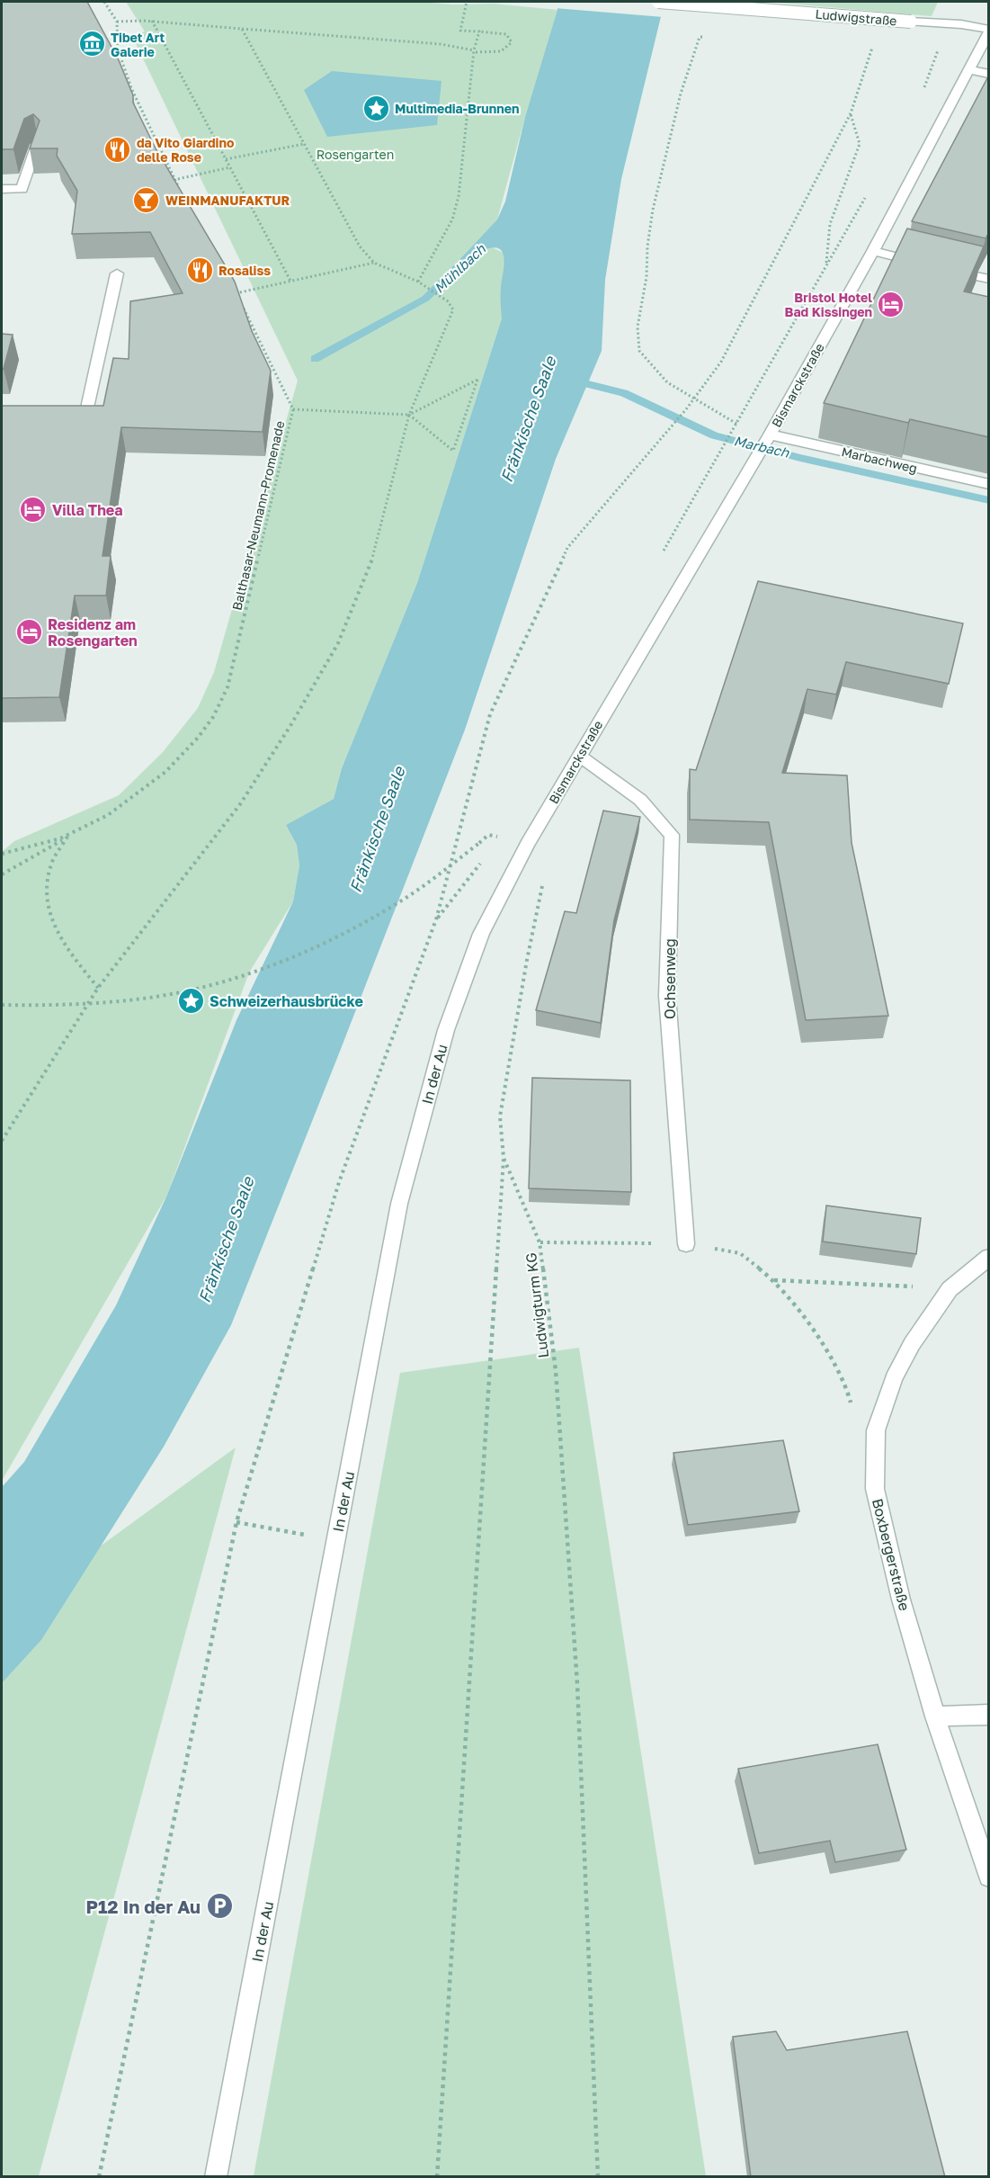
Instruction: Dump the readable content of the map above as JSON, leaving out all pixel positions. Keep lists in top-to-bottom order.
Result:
{
  "streets": {
    "street": [
      "Ludwigstraße",
      "Bismarckstraße",
      "Marbachweg",
      "Ochsenweg",
      "In der Au",
      "Boxbergerstraße"
    ],
    "path": ["Balthasar-Neumann-Promenade", "Ludwigturm KG"]
  },
  "crossings": [
    ["Ludwigstraße", "Bismarckstraße"],
    ["Bismarckstraße", "Marbachweg"],
    ["Bismarckstraße", "Ochsenweg"],
    ["Bismarckstraße", "In der Au"],
    ["Bismarckstraße", "Ludwigturm KG"],
    ["In der Au", "Ludwigturm KG"]
  ],
  "water": ["Mühlbach", "Fränkische Saale", "Marbach"],
  "parks": ["Rosengarten"],
  "places": {
    "museum": ["Tibet Art Galerie"],
    "place": ["Multimedia-Brunnen", "Schweizerhausbrücke"],
    "restaurant": ["da Vito Giardino delle Rose", "Rosaliss"],
    "bar": ["WEINMANUFAKTUR"],
    "hotel": ["Bristol Hotel Bad Kissingen", "Villa Thea", "Residenz am Rosengarten"],
    "parking": ["P12 In der Au"]
  }
}
